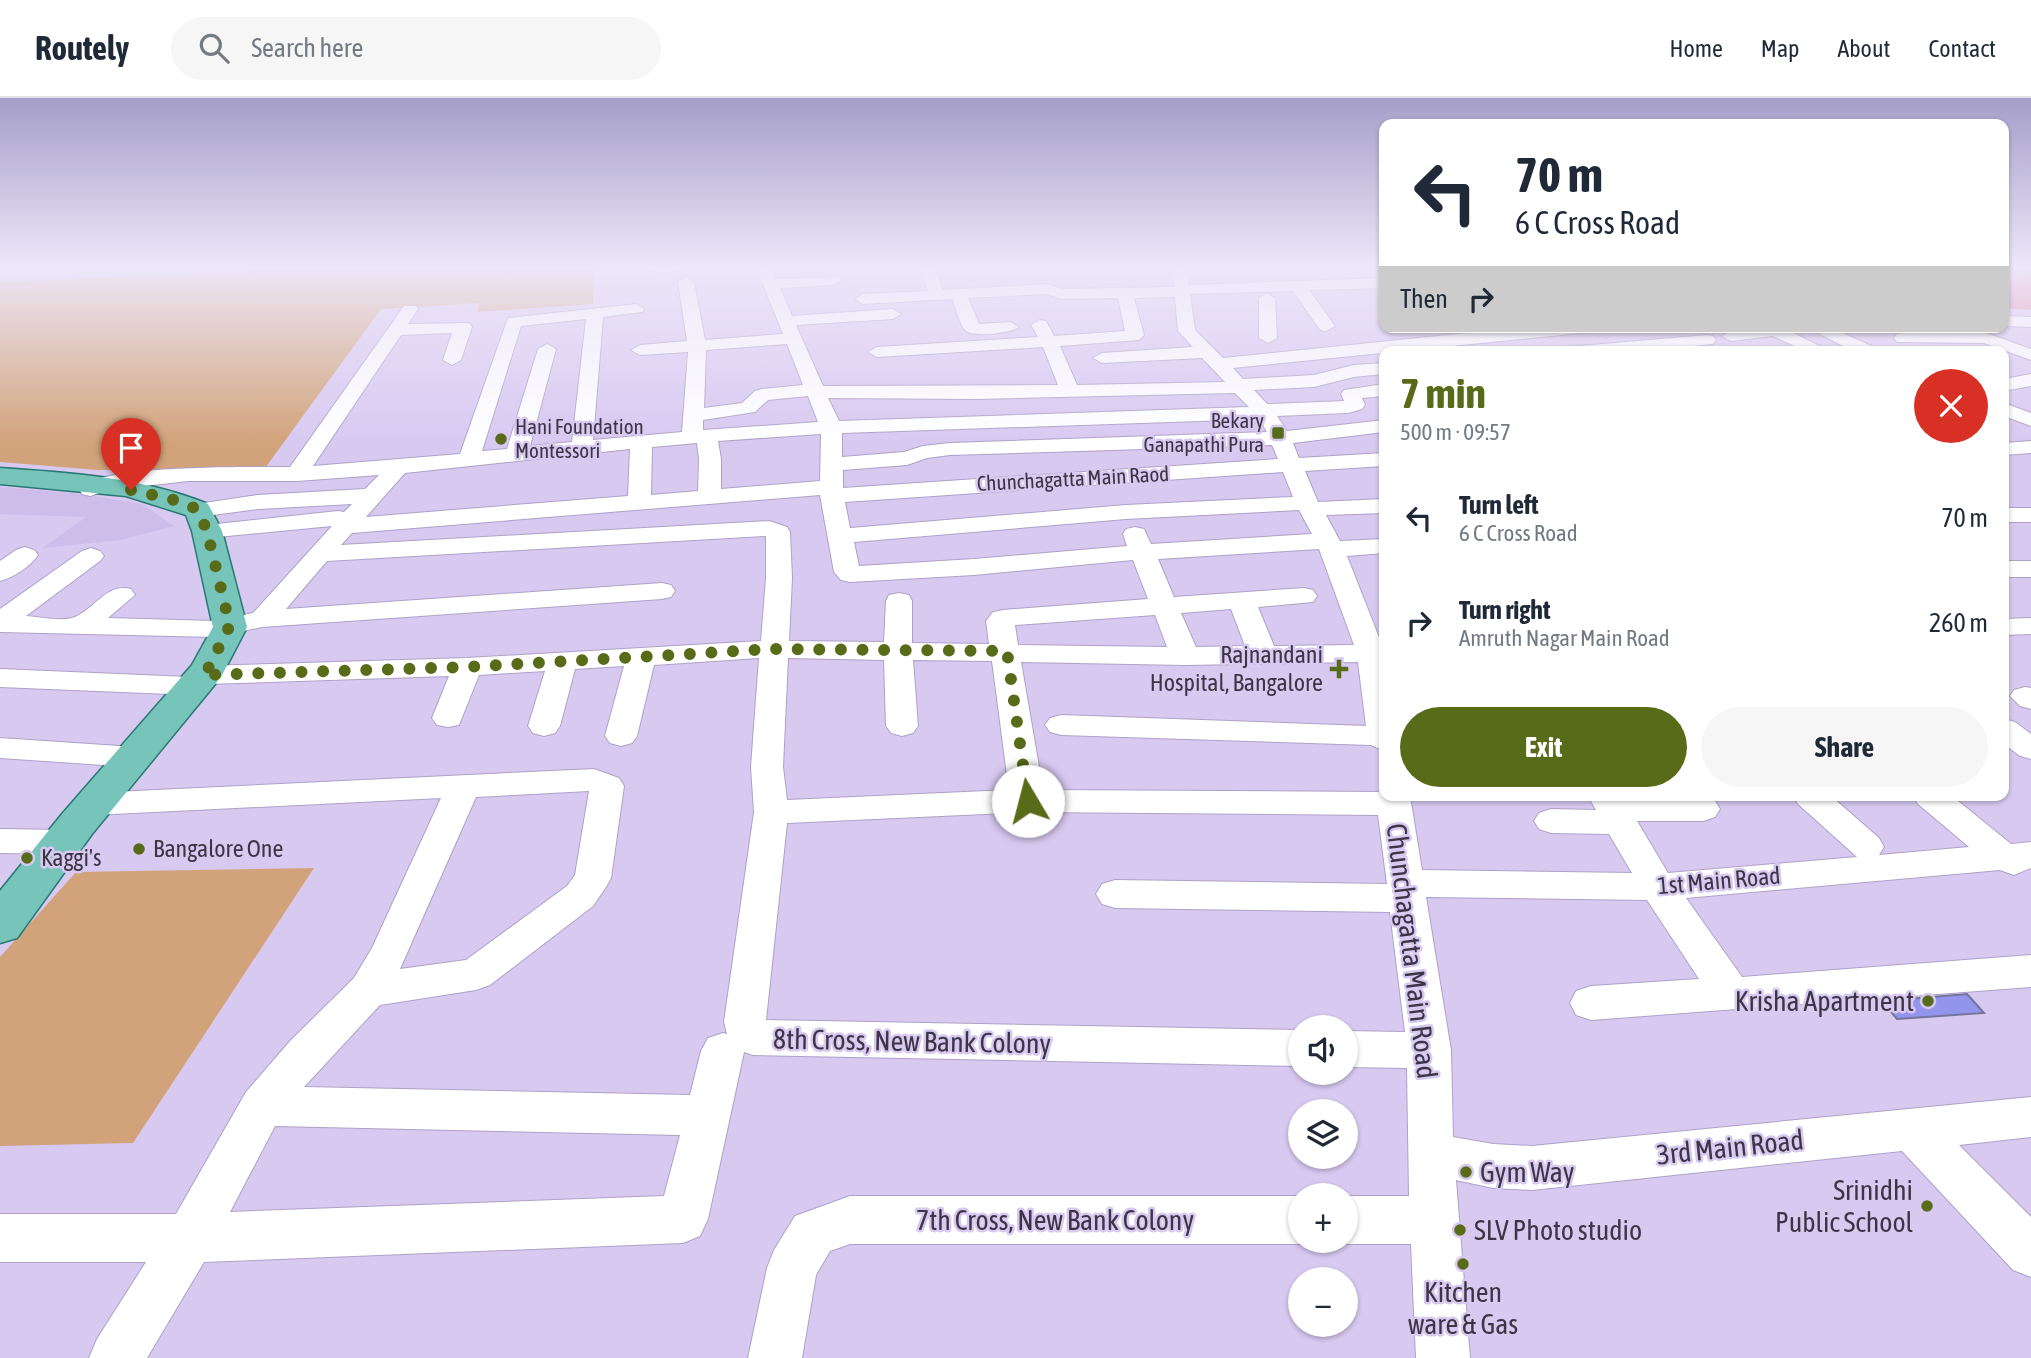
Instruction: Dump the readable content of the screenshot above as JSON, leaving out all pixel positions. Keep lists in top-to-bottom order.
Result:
{
  "streets": {
    "street": [
      "Chunchagatta Main Raod",
      "1st Main Road",
      "Chunchagatta Main Road",
      "8th Cross, New Bank Colony",
      "3rd Main Road",
      "7th Cross, New Bank Colony"
    ]
  },
  "crossings": [
    ["1st Main Road", "Chunchagatta Main Road"],
    ["Chunchagatta Main Road", "3rd Main Road"]
  ],
  "places": {
    "transit": ["Bekary Ganapathi Pura"],
    "other": [
      "Hani Foundation Montessori",
      "Bangalore One",
      "Kaggi's",
      "Krisha Apartment",
      "Gym Way",
      "Srinidhi Public School",
      "SLV Photo studio",
      "Kitchen ware & Gas"
    ],
    "health": ["Rajnandani Hospital, Bangalore"]
  },
  "page": {
    "header": "Routely",
    "search": "Search here",
    "nav": [
      "Home",
      "Map",
      "About",
      "Contact"
    ],
    "turn": ["70 m", "6 C Cross Road"],
    "then": "Then",
    "heading": ["7 min", "500 m · 09:57"],
    "list": [
      {
        "name": "Turn left",
        "note": "6 C Cross Road",
        "value": "70 m"
      },
      {
        "name": "Turn right",
        "note": "Amruth Nagar Main Road",
        "value": "260 m"
      }
    ],
    "buttons": ["Exit", "Share"],
    "map_buttons": ["+", "−"]
  }
}
